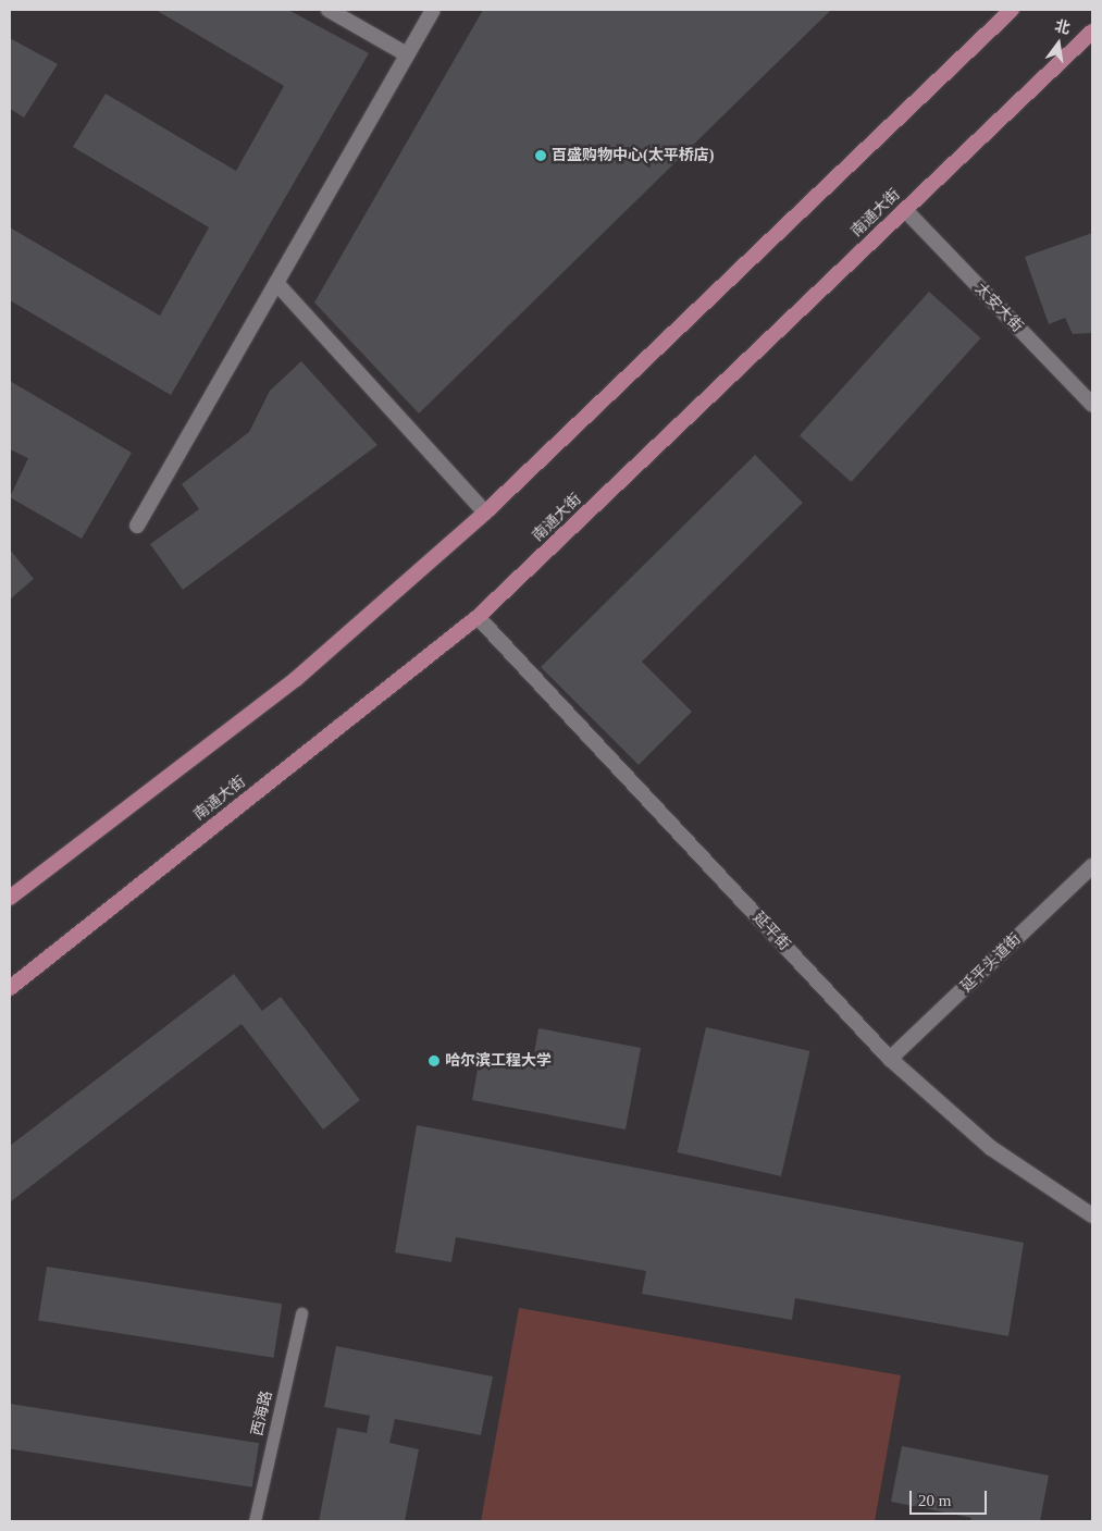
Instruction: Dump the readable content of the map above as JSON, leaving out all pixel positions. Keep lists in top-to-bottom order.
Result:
{
  "streets": {
    "highway": ["南通大街"],
    "street": ["太安大街", "延平街", "延平头道街"],
    "lane": ["西海路"]
  },
  "crossings": [
    ["南通大街", "太安大街"],
    ["南通大街", "延平街"],
    ["延平街", "延平头道街"]
  ],
  "places": ["百盛购物中心(太平桥店)", "哈尔滨工程大学"],
  "scale_bar": "20 m",
  "north": "top"
}
